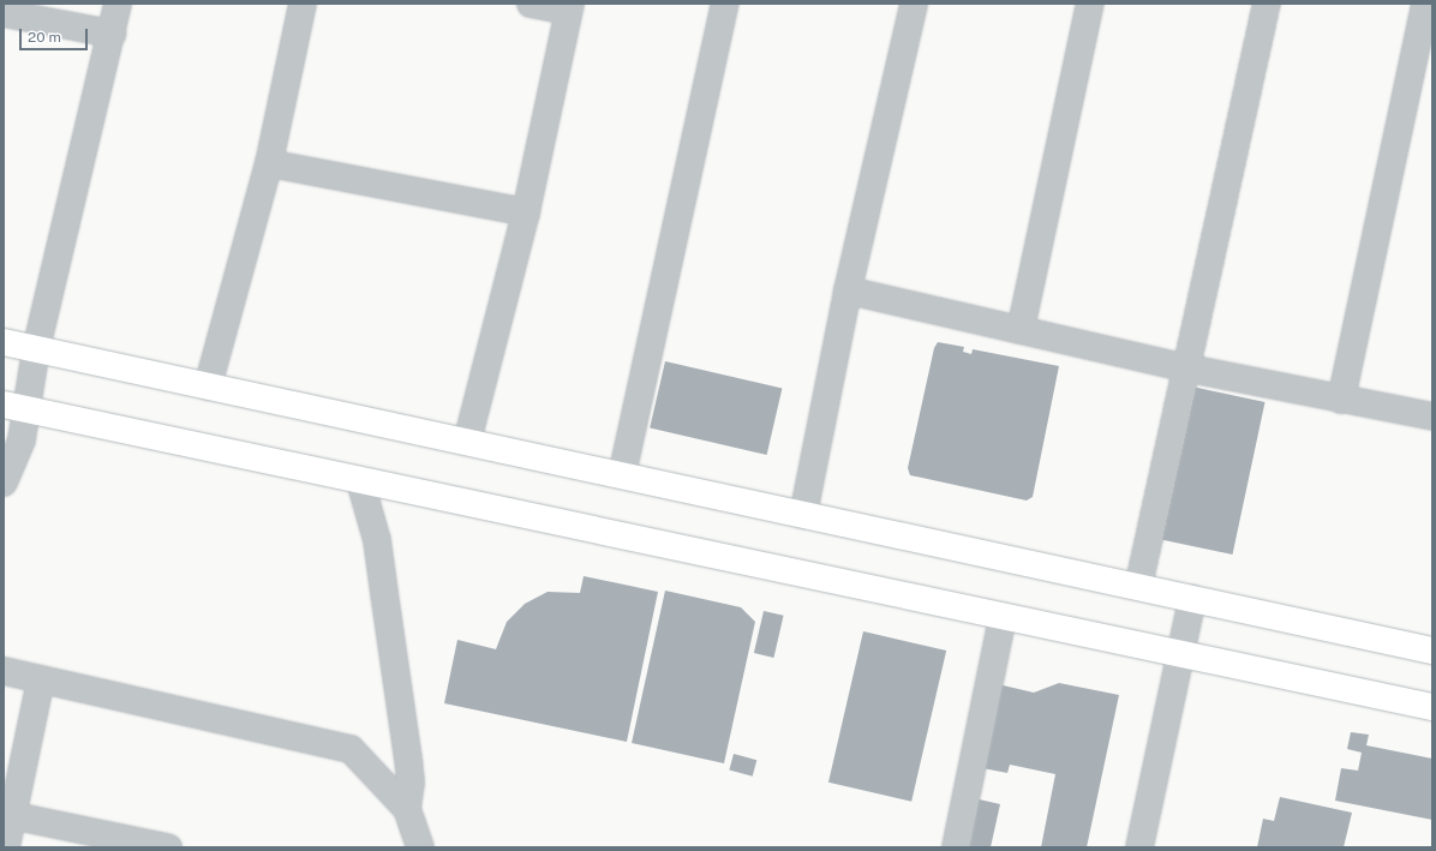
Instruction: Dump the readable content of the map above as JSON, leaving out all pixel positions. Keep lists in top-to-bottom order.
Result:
{
  "scale_bar": "20 m"
}
